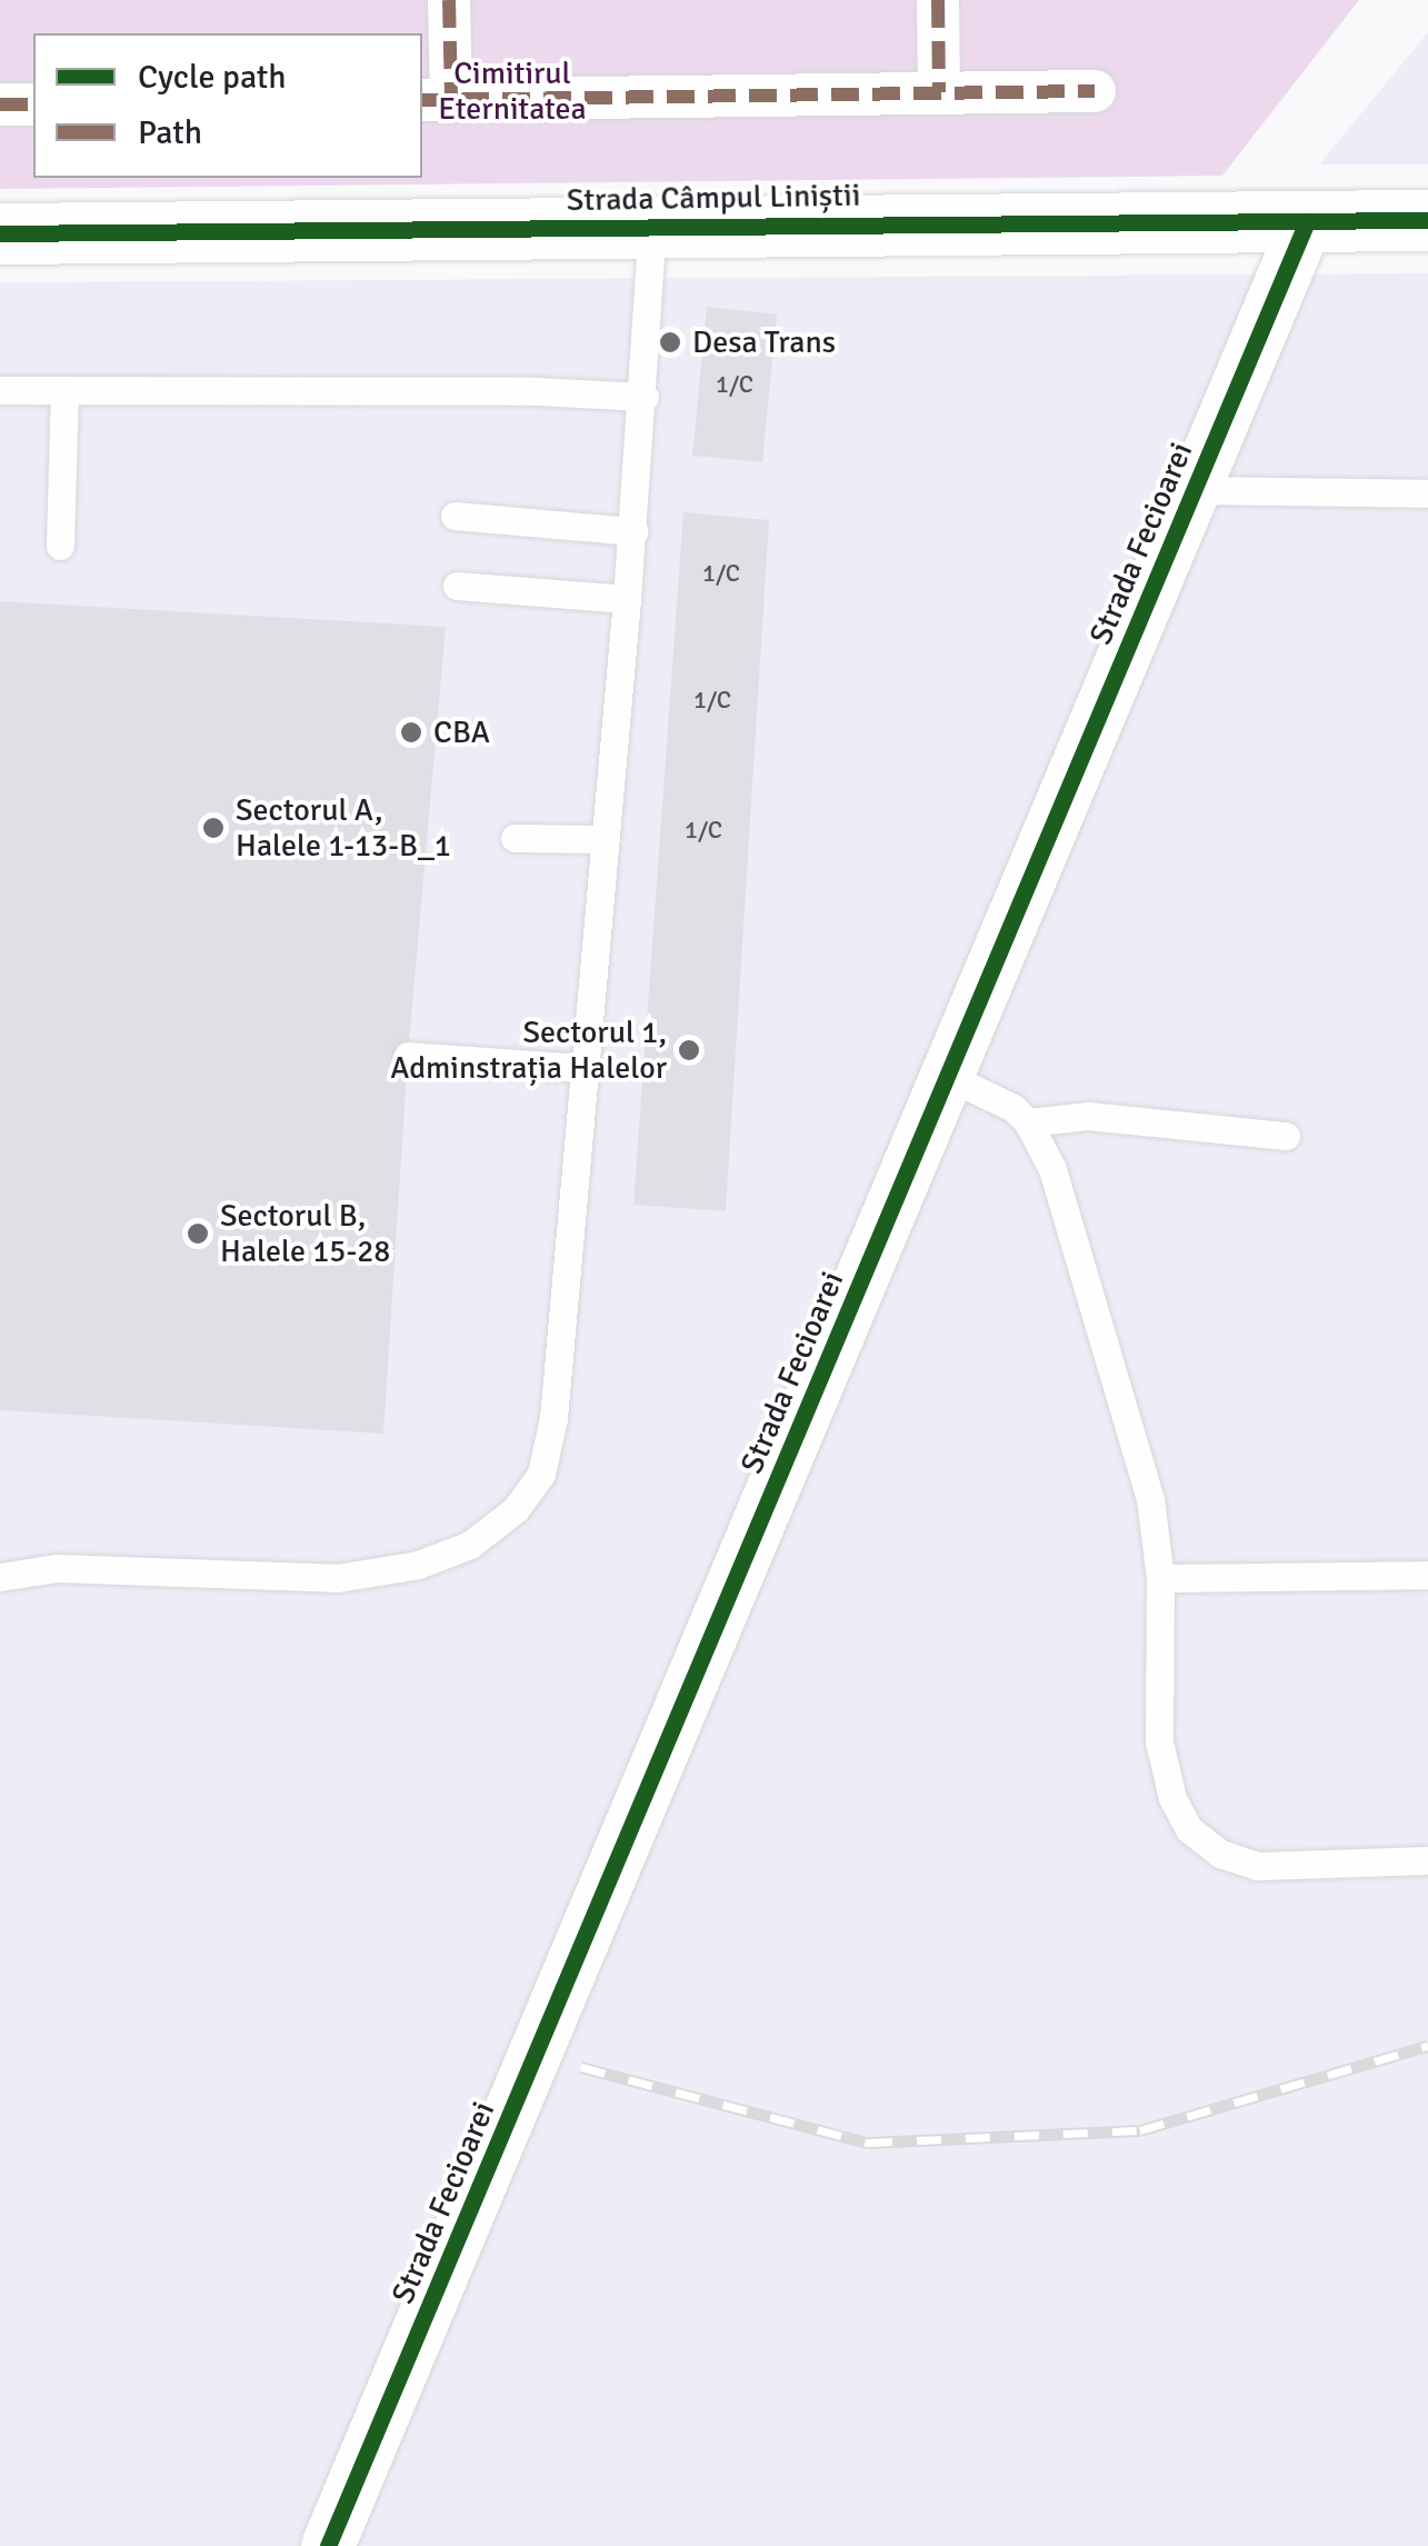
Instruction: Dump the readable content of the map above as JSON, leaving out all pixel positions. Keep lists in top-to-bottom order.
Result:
{
  "streets": {
    "street": ["Strada Câmpul Liniștii", "Strada Fecioarei"]
  },
  "crossings": [
    ["Strada Câmpul Liniștii", "Strada Fecioarei"]
  ],
  "parks": ["Cimitirul Eternitatea"],
  "places": [
    "Desa Trans",
    "CBA",
    "Sectorul A, Halele 1-13-B_1",
    "Sectorul 1, Adminstrația Halelor",
    "Sectorul B, Halele 15-28"
  ],
  "house_numbers": [
    "1/C",
    "1/C",
    "1/C",
    "1/C"
  ],
  "legend": ["Cycle path", "Path"]
}
